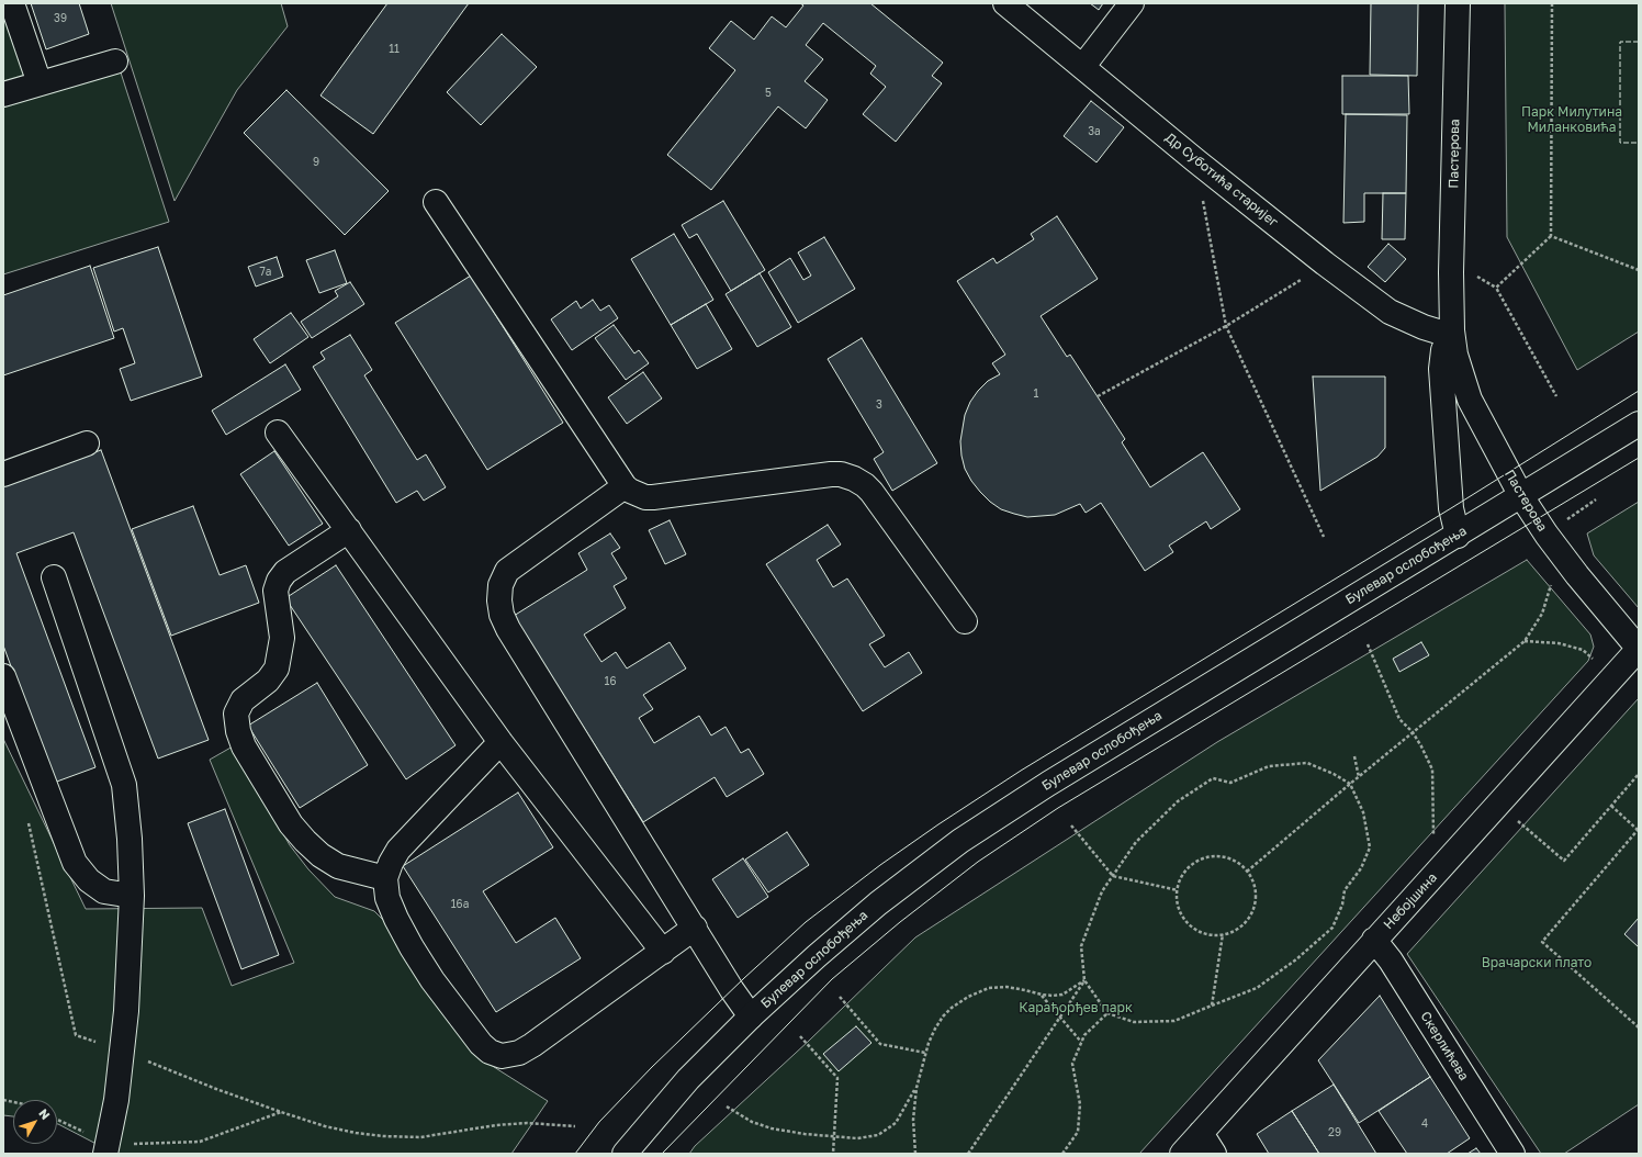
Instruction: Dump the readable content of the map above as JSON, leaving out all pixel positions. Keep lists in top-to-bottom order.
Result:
{
  "streets": {
    "street": [
      "Пастерова",
      "Др Суботића старијег",
      "Булевар ослобођења",
      "Небојшина",
      "Скерлићева"
    ]
  },
  "crossings": [
    ["Пастерова", "Др Суботића старијег"],
    ["Пастерова", "Булевар ослобођења"],
    ["Пастерова", "Небојшина"],
    ["Небојшина", "Скерлићева"]
  ],
  "parks": ["Парк Милутина Миланковића", "Врачарски плато", "Карађорђев парк"],
  "house_numbers": [
    "39",
    "11",
    "5",
    "3a",
    "9",
    "7a",
    "1",
    "3",
    "16",
    "16a",
    "4",
    "29"
  ],
  "north": "top right"
}
